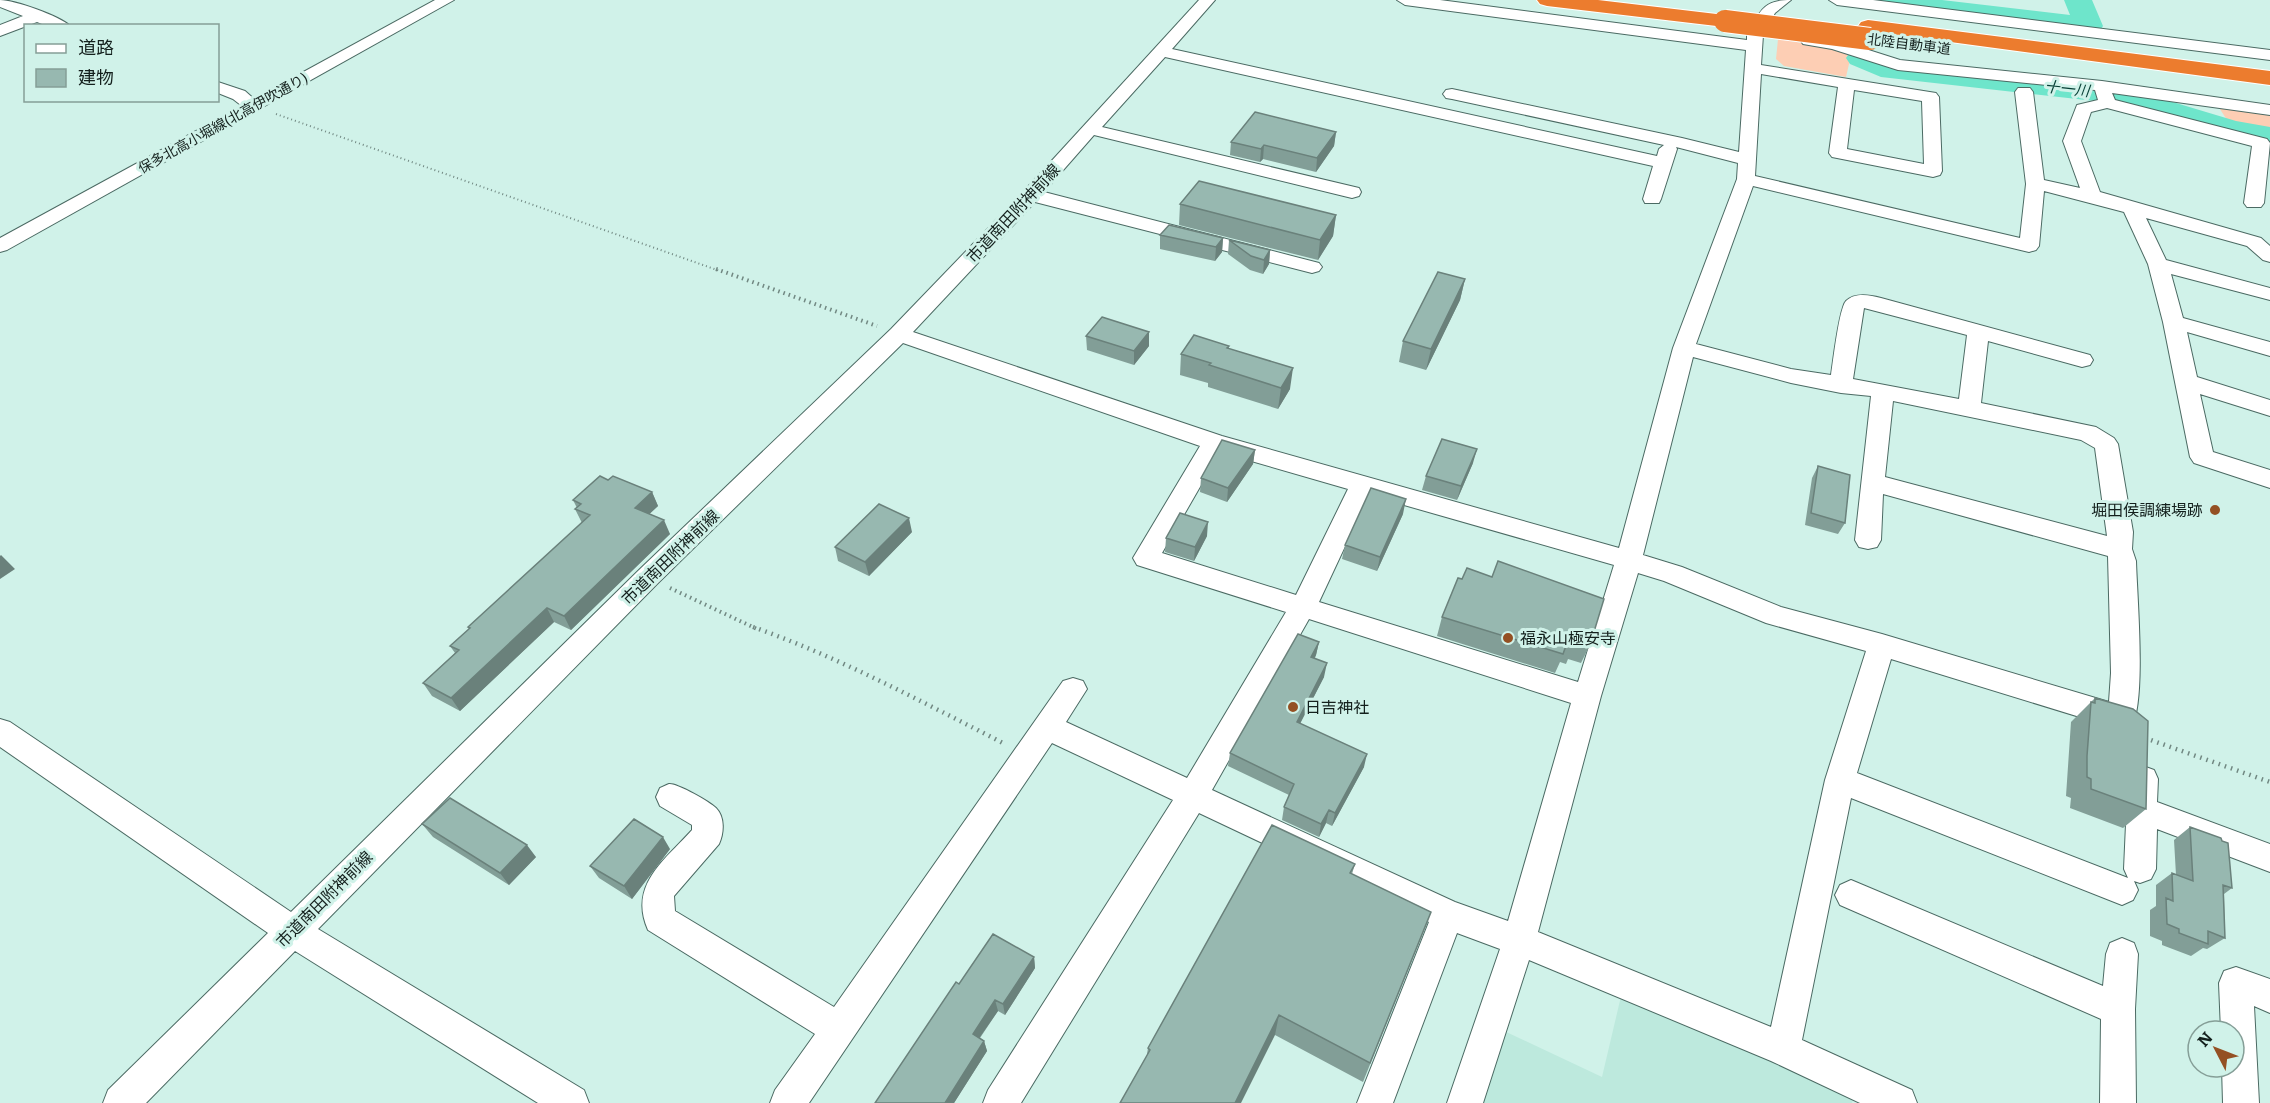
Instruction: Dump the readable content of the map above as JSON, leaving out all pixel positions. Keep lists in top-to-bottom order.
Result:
{
  "streets": {
    "highway": ["北陸自動車道"],
    "street": ["保多北高小堀線(北高伊吹通り)", "市道南田附神前線"]
  },
  "water": ["十一川"],
  "places": ["堀田侯調練場跡", "福永山極安寺", "日吉神社"],
  "legend": ["道路", "建物"],
  "north": "top left"
}
